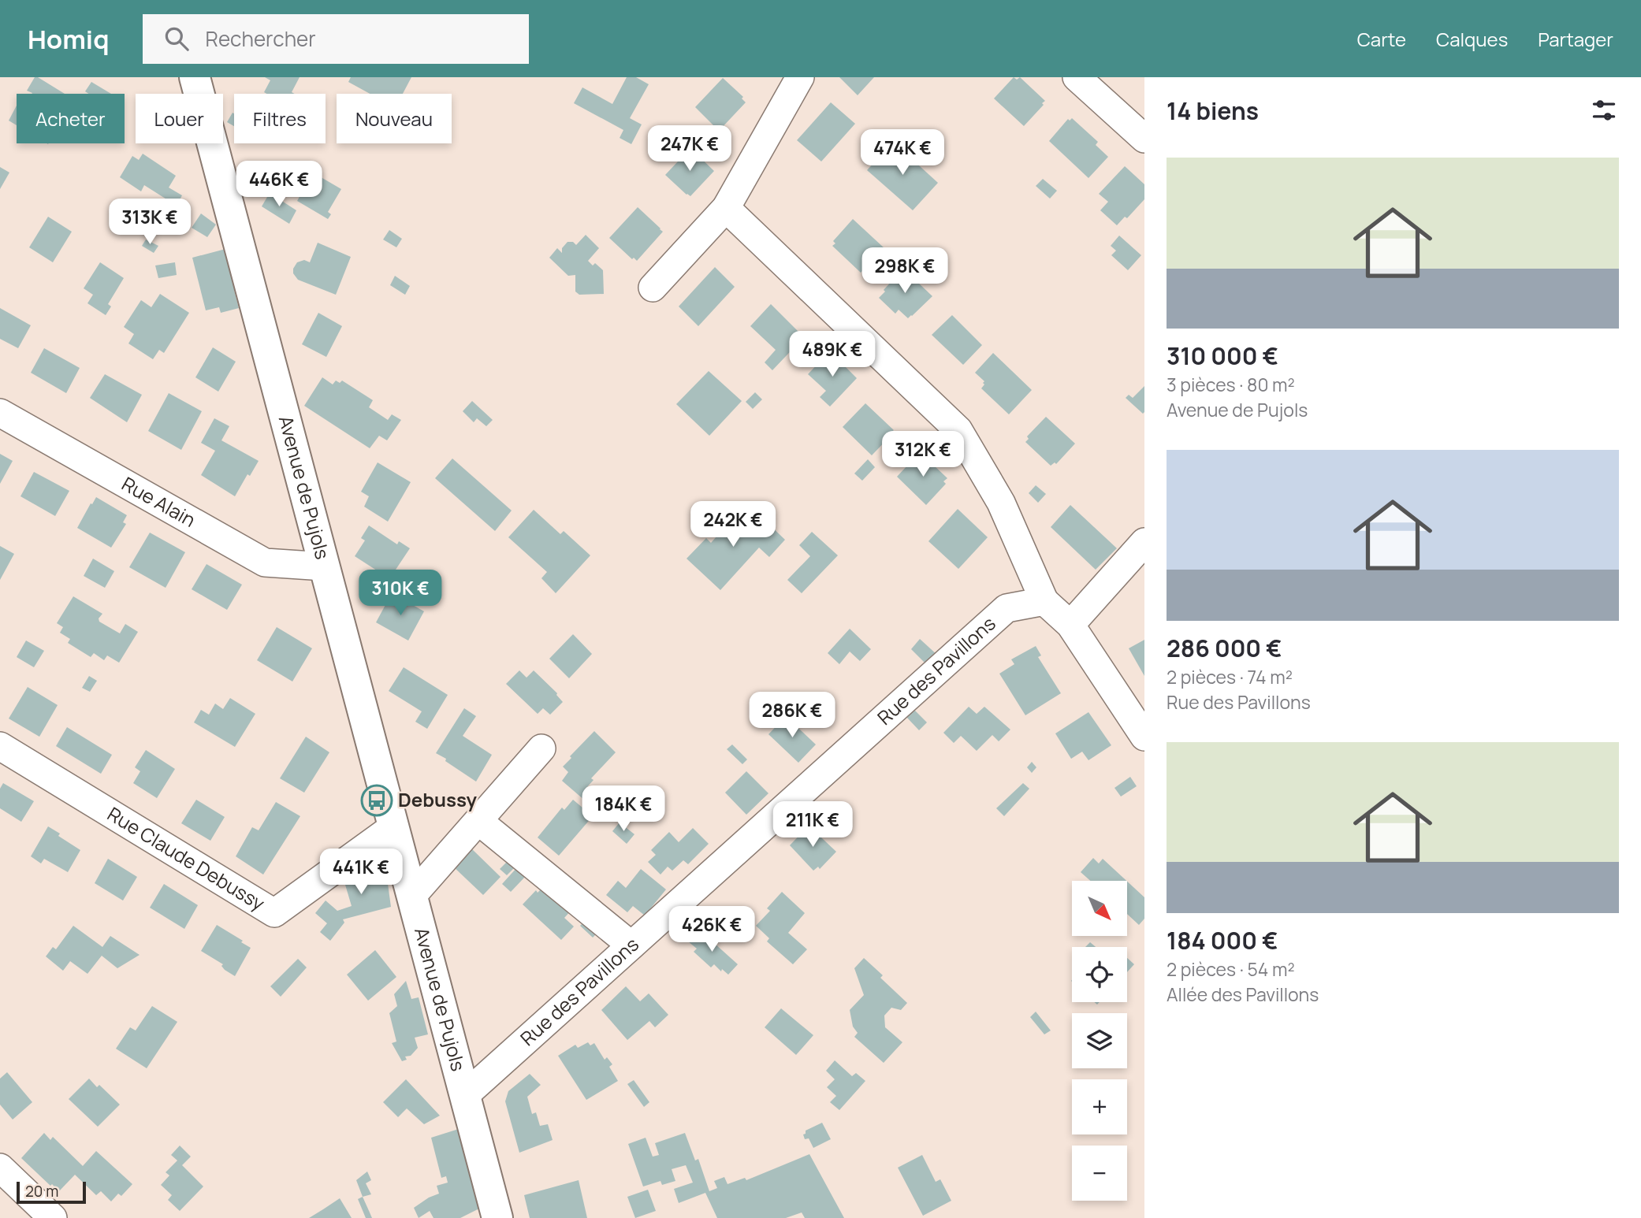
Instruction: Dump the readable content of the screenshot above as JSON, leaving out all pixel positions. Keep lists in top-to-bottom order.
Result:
{
  "streets": {
    "main road": ["Avenue de Pujols"],
    "street": ["Rue Alain", "Rue des Pavillons", "Rue Claude Debussy"]
  },
  "crossings": [
    ["Avenue de Pujols", "Rue Alain"],
    ["Avenue de Pujols", "Rue des Pavillons"],
    ["Avenue de Pujols", "Rue Claude Debussy"]
  ],
  "places": {
    "bus stop": ["Debussy"]
  },
  "scale_bar": "20 m",
  "north": "bottom right",
  "page": {
    "header": "Homiq",
    "search": "Rechercher",
    "nav": ["Carte", "Calques", "Partager"],
    "heading": "14 biens",
    "chip": [
      "Acheter",
      "Louer",
      "Filtres",
      "Nouveau"
    ],
    "price": [
      "247K €",
      "474K €",
      "446K €",
      "313K €",
      "298K €",
      "489K €",
      "312K €",
      "242K €",
      "310K €",
      "286K €",
      "184K €",
      "211K €",
      "441K €",
      "426K €"
    ],
    "list": [
      {
        "name": "310 000 €",
        "note": "3 pièces · 80 m² · Avenue de Pujols"
      },
      {
        "name": "286 000 €",
        "note": "2 pièces · 74 m² · Rue des Pavillons"
      },
      {
        "name": "184 000 €",
        "note": "2 pièces · 54 m² · Allée des Pavillons"
      }
    ],
    "map_buttons": ["+", "−"],
    "scale": "20 m"
  }
}
